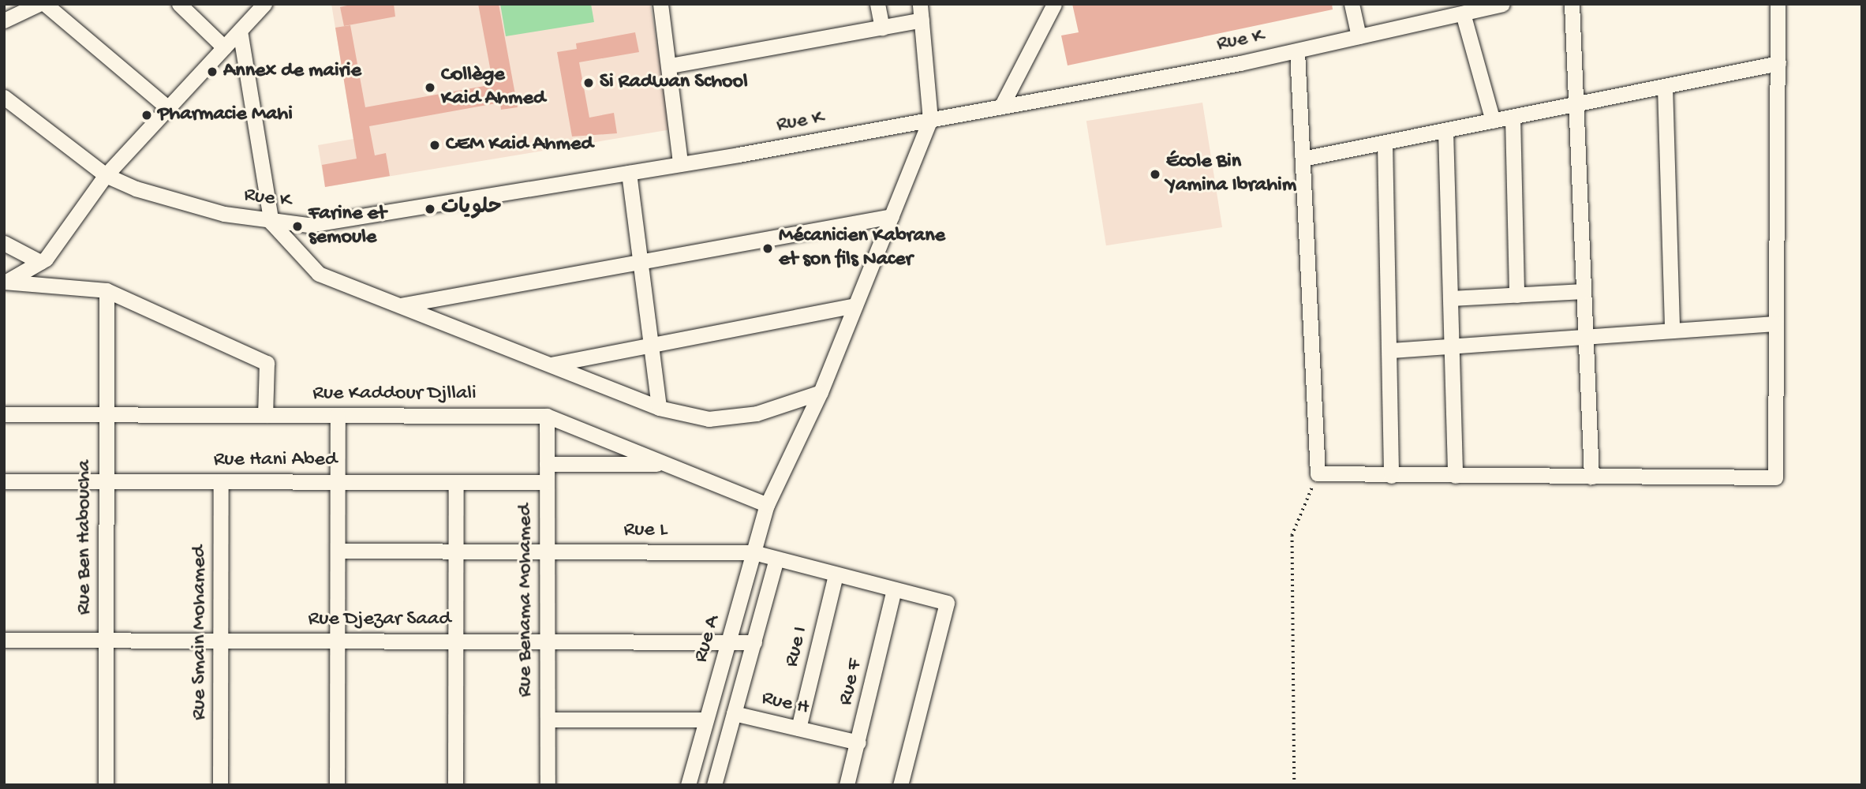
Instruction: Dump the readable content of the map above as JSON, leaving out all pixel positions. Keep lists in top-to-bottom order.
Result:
{
  "streets": {
    "street": [
      "Rue K",
      "Rue Kaddour Djllali",
      "Rue Hani Abed",
      "Rue L",
      "Rue Ben Haboucha",
      "Rue Benama Mohamed",
      "Rue Djezar Saad",
      "Rue Smain Mohamed",
      "Rue A",
      "Rue I",
      "Rue F",
      "Rue H"
    ]
  },
  "crossings": [
    ["Rue K", "Rue A"],
    ["Rue Kaddour Djllali", "Rue Ben Haboucha"],
    ["Rue Kaddour Djllali", "Rue Benama Mohamed"],
    ["Rue Kaddour Djllali", "Rue A"],
    ["Rue Hani Abed", "Rue Ben Haboucha"],
    ["Rue Hani Abed", "Rue Benama Mohamed"],
    ["Rue Hani Abed", "Rue Smain Mohamed"],
    ["Rue L", "Rue Benama Mohamed"],
    ["Rue L", "Rue A"],
    ["Rue L", "Rue I"],
    ["Rue L", "Rue F"],
    ["Rue Ben Haboucha", "Rue Djezar Saad"],
    ["Rue Benama Mohamed", "Rue Djezar Saad"],
    ["Rue Benama Mohamed", "Rue H"],
    ["Rue Djezar Saad", "Rue Smain Mohamed"],
    ["Rue Djezar Saad", "Rue A"],
    ["Rue A", "Rue H"],
    ["Rue I", "Rue H"],
    ["Rue F", "Rue H"]
  ],
  "places": [
    "Annex de mairie",
    "Si Radwan School",
    "Collège Kaid Ahmed",
    "Pharmacie Mahi",
    "CEM Kaid Ahmed",
    "École Bin Yamina Ibrahim",
    "حلويات",
    "Farine et semoule",
    "Mécanicien Kabrane et son fils Nacer"
  ]
}
